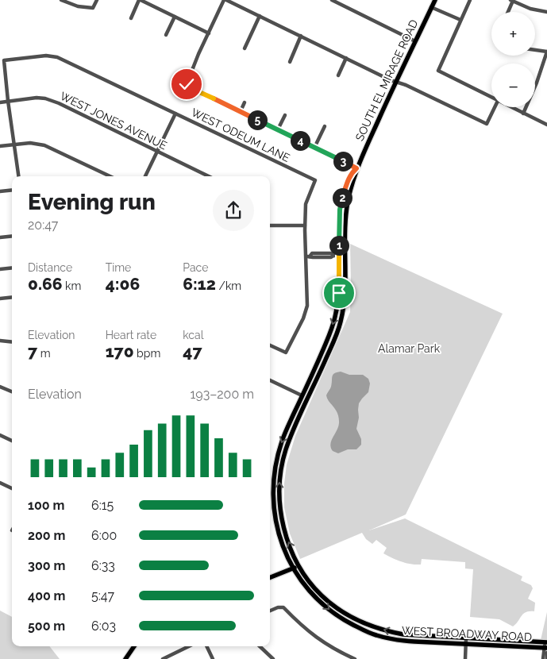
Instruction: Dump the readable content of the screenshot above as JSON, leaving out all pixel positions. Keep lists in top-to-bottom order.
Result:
{
  "streets": {
    "main road": ["SOUTH EL MIRAGE ROAD", "WEST BROADWAY ROAD"],
    "street": ["WEST JONES AVENUE", "WEST ODEUM LANE"]
  },
  "crossings": [
    ["SOUTH EL MIRAGE ROAD", "WEST BROADWAY ROAD"],
    ["WEST JONES AVENUE", "WEST ODEUM LANE"]
  ],
  "parks": ["Alamar Park"],
  "page": {
    "map_buttons": ["+", "−"],
    "pins": [
      "5",
      "4",
      "3",
      "2",
      "1"
    ],
    "heading": ["Evening run", "20:47"],
    "stats": [
      ["Distance", "0.66 km"],
      ["Time", "4:06"],
      ["Pace", "6:12 /km"],
      ["Elevation", "7 m"],
      ["Heart rate", "170 bpm"],
      ["kcal", "47"]
    ],
    "chart": ["Elevation", "193–200 m"],
    "list": [
      {
        "name": "100 m",
        "note": "6:15"
      },
      {
        "name": "200 m",
        "note": "6:00"
      },
      {
        "name": "300 m",
        "note": "6:33"
      },
      {
        "name": "400 m",
        "note": "5:47"
      },
      {
        "name": "500 m",
        "note": "6:03"
      }
    ]
  }
}
